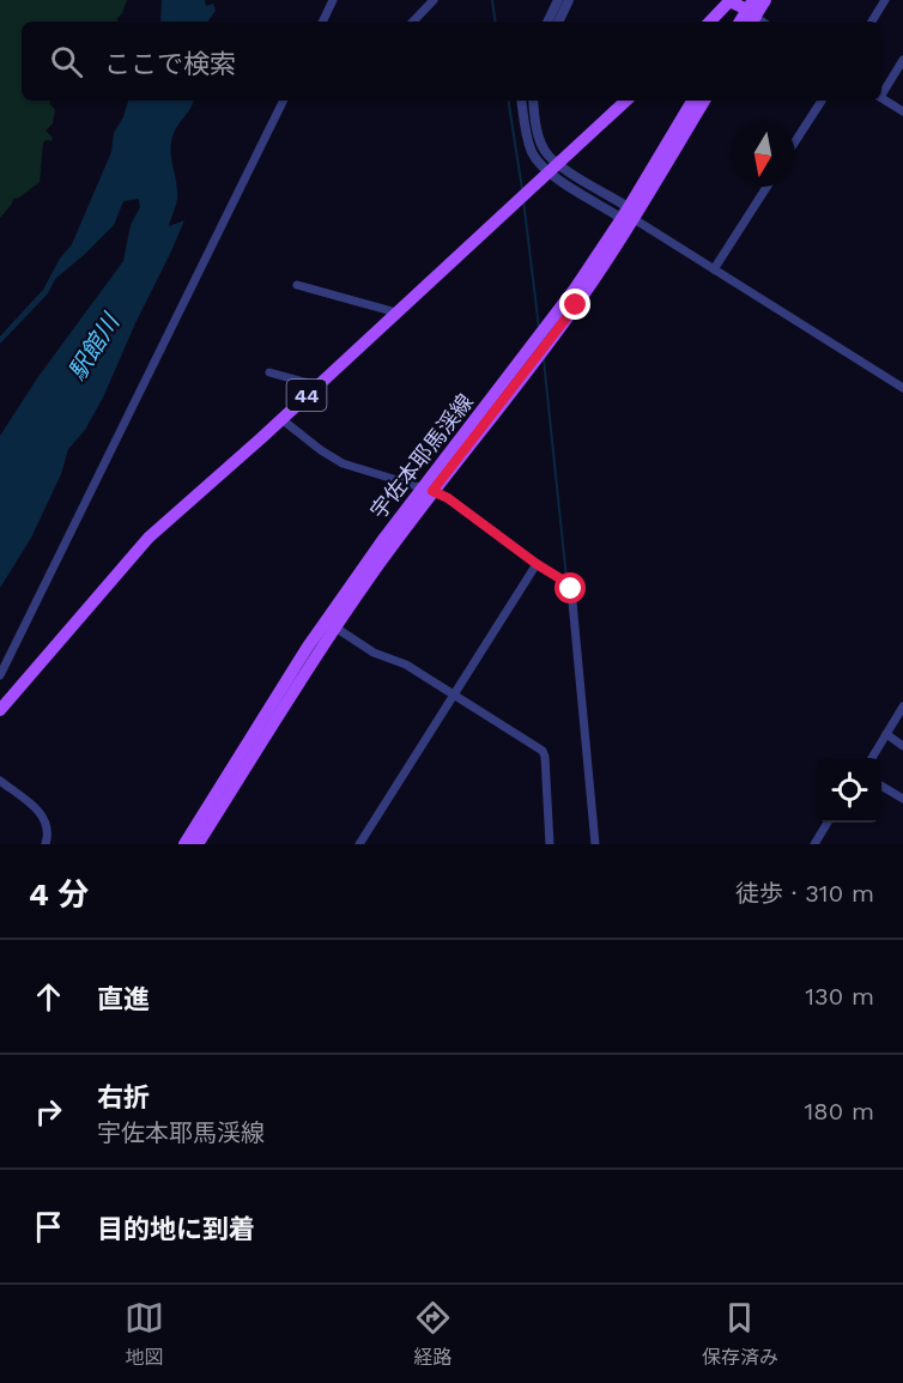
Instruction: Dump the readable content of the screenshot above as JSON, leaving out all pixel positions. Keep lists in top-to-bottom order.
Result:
{
  "streets": {
    "main road": ["44", "宇佐本耶馬渓線"]
  },
  "water": ["駅館川"],
  "north": "bottom",
  "page": {
    "search": "ここで検索",
    "heading": ["4 分", "徒歩 · 310 m"],
    "list": [
      ["直進", "130 m"],
      ["右折", "宇佐本耶馬渓線", "180 m"],
      "目的地に到着"
    ],
    "nav": ["地図", "経路", "保存済み"]
  }
}
